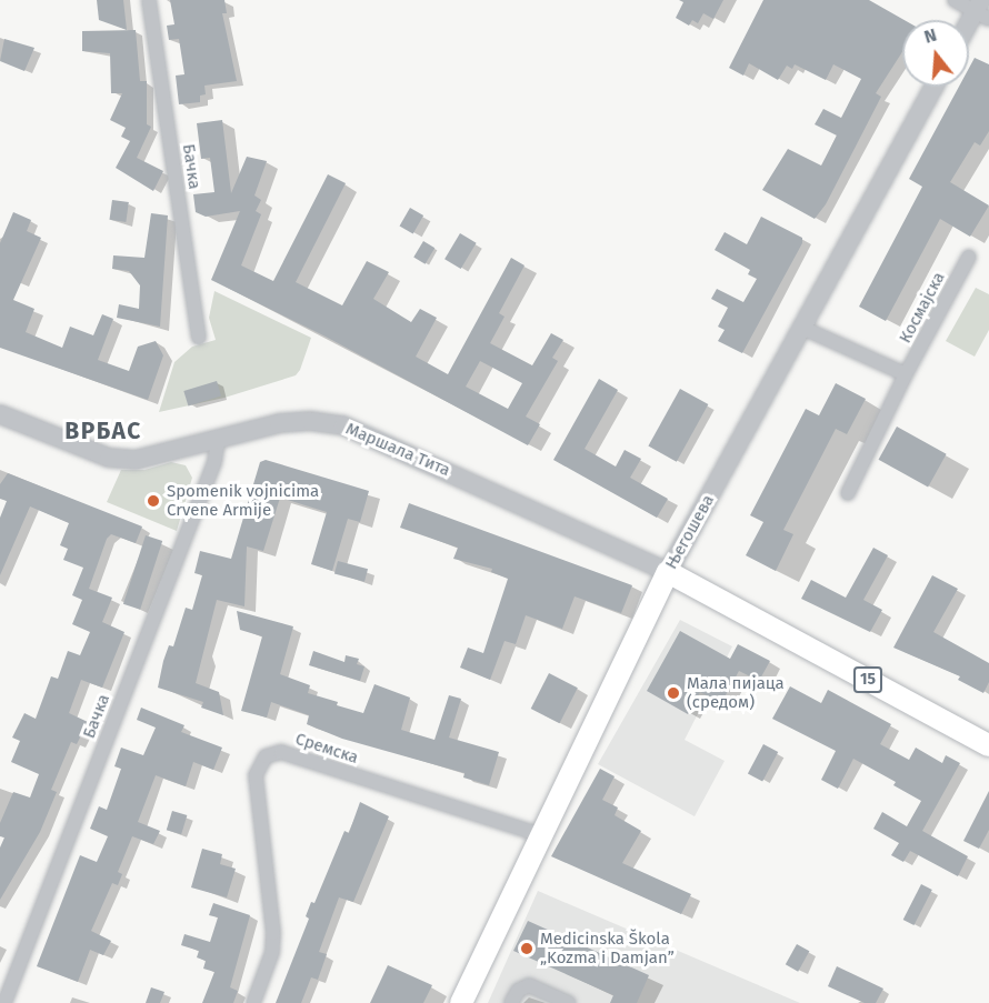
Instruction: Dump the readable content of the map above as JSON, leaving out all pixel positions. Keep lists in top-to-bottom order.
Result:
{
  "streets": {
    "main road": ["Његошева", "15"],
    "street": [
      "Бачка",
      "Космајска",
      "Маршала Тита",
      "Сремска"
    ]
  },
  "crossings": [
    ["Бачка", "Маршала Тита"],
    ["Маршала Тита", "Његошева"],
    ["Маршала Тита", "15"],
    ["Његошева", "15"],
    ["Његошева", "Сремска"]
  ],
  "districts": ["ВРБАС"],
  "places": ["Spomenik vojnicima Crvene Armije", "Мала пијаца (средом)", "Medicinska Škola „Kozma i Damjan”"],
  "north": "top"
}
